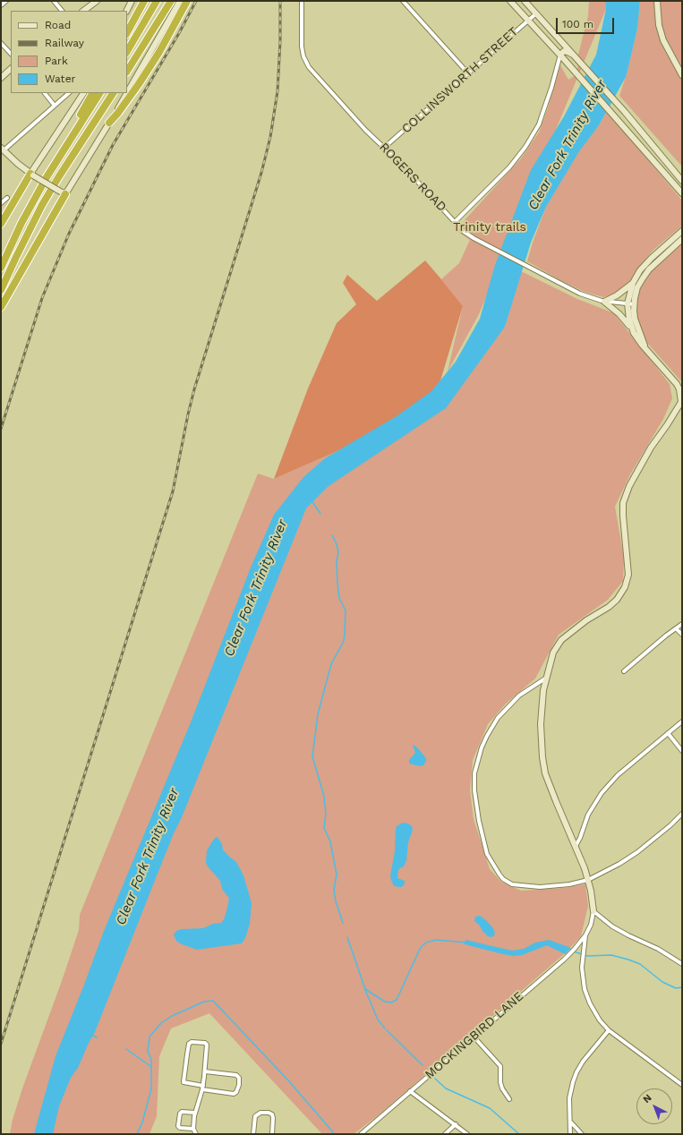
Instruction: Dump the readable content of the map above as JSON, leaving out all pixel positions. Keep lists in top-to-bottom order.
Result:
{
  "streets": {
    "street": ["COLLINSWORTH STREET", "ROGERS ROAD", "MOCKINGBIRD LANE"]
  },
  "crossings": [
    ["COLLINSWORTH STREET", "ROGERS ROAD"]
  ],
  "water": ["Clear Fork Trinity River"],
  "parks": ["Trinity trails"],
  "legend": [
    "Road",
    "Railway",
    "Park",
    "Water"
  ],
  "scale_bar": "100 m",
  "north": "top left"
}
